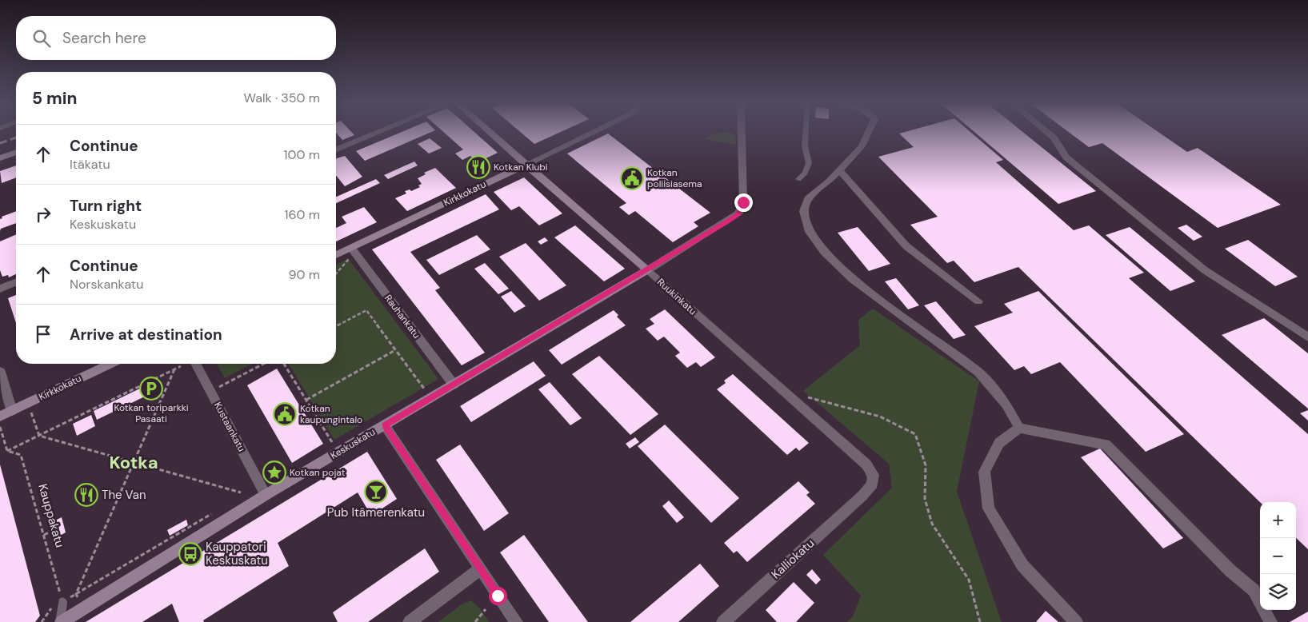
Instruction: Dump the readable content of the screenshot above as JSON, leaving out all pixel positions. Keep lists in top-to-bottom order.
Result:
{
  "streets": {
    "main road": ["Kirkkokatu", "Ruukinkatu", "Keskuskatu"],
    "street": ["Rauhankatu", "Kustaankatu", "Kalliokatu"],
    "path": ["Kauppakatu"]
  },
  "crossings": [
    ["Kirkkokatu", "Ruukinkatu"],
    ["Kirkkokatu", "Rauhankatu"],
    ["Ruukinkatu", "Keskuskatu"],
    ["Ruukinkatu", "Kalliokatu"],
    ["Rauhankatu", "Keskuskatu"],
    ["Kustaankatu", "Keskuskatu"]
  ],
  "districts": ["Kotka"],
  "places": {
    "restaurant": ["Kotkan Klubi", "The Van"],
    "public building": ["Kotkan poliisiasema", "Kotkan kaupungintalo"],
    "parking": ["Kotkan toriparkki Pasaati"],
    "place": ["Kotkan pojat"],
    "bar": ["Pub Itämerenkatu"],
    "bus stop": ["Kauppatori Keskuskatu"]
  },
  "page": {
    "search": "Search here",
    "heading": ["5 min", "Walk · 350 m"],
    "list": [
      ["Continue", "Itäkatu", "100 m"],
      ["Turn right", "Keskuskatu", "160 m"],
      ["Continue", "Norskankatu", "90 m"],
      "Arrive at destination"
    ],
    "map_buttons": ["+", "−"]
  }
}
